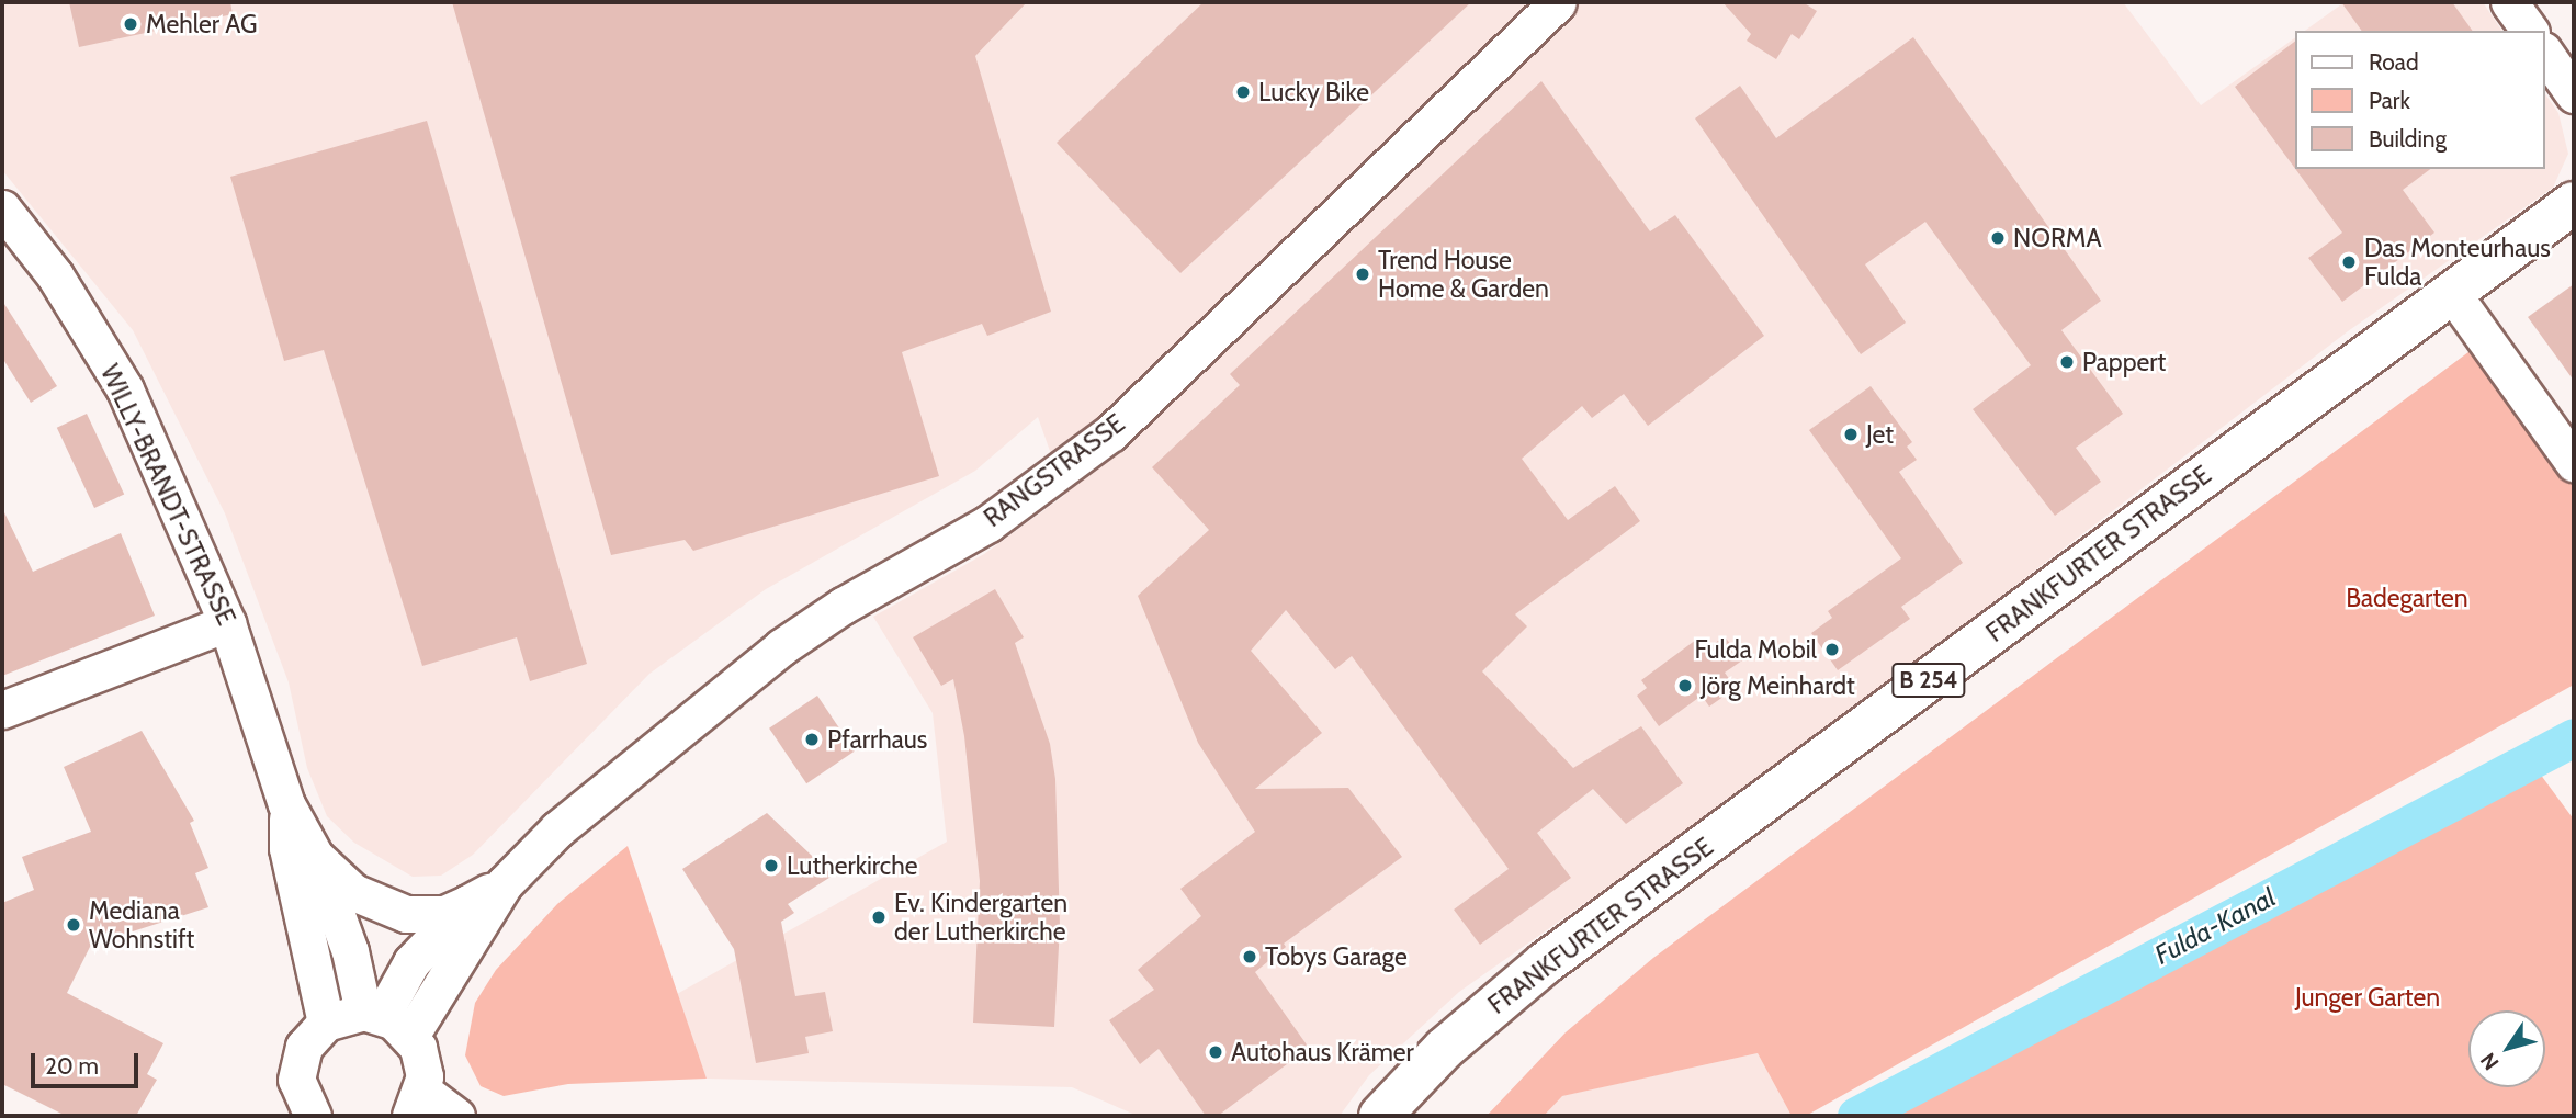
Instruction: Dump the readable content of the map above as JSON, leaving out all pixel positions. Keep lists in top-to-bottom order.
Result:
{
  "streets": {
    "main road": ["FRANKFURTER STRASSE", "B 254"],
    "street": ["RANGSTRASSE", "WILLY-BRANDT-STRASSE"]
  },
  "crossings": [
    ["RANGSTRASSE", "WILLY-BRANDT-STRASSE"]
  ],
  "water": ["Fulda-Kanal"],
  "parks": ["Badegarten", "Junger Garten"],
  "places": [
    "Mehler AG",
    "Lucky Bike",
    "NORMA",
    "Das Monteurhaus Fulda",
    "Trend House Home & Garden",
    "Pappert",
    "Jet",
    "Fulda Mobil",
    "Jörg Meinhardt",
    "Pfarrhaus",
    "Lutherkirche",
    "Ev. Kindergarten der Lutherkirche",
    "Mediana Wohnstift",
    "Tobys Garage",
    "Autohaus Krämer"
  ],
  "legend": ["Road", "Park", "Building"],
  "scale_bar": "20 m",
  "north": "bottom left"
}
